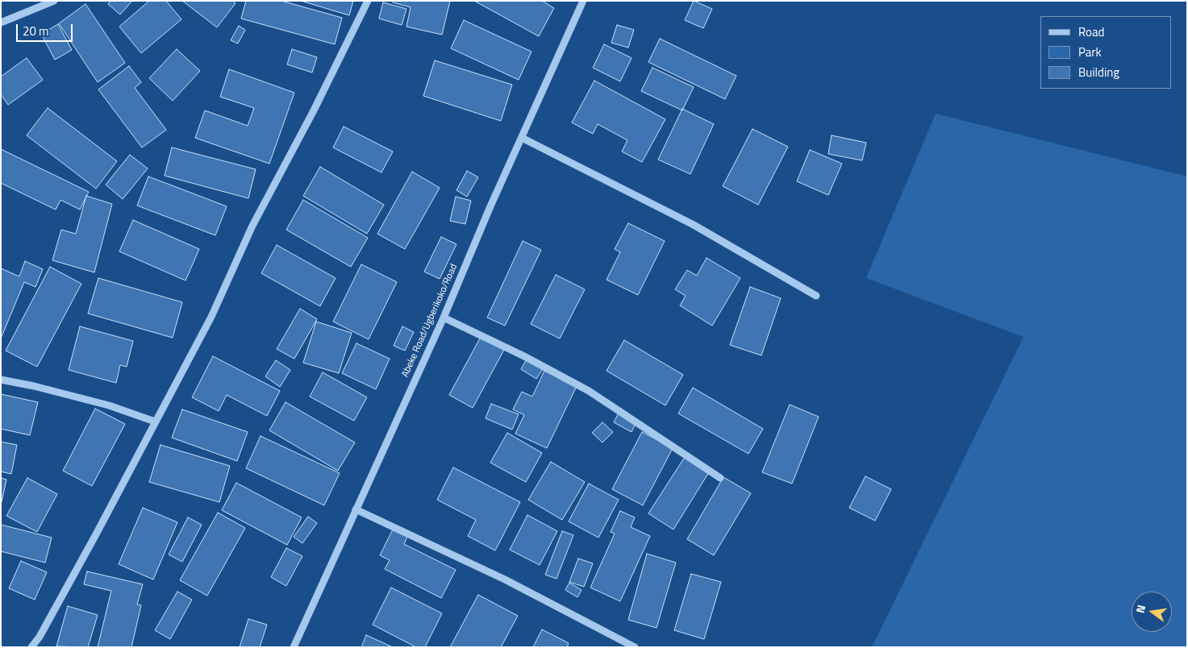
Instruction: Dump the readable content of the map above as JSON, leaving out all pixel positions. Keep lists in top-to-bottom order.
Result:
{
  "streets": {
    "street": ["Abeke Road/Ugberikoko/Road"]
  },
  "legend": ["Road", "Park", "Building"],
  "scale_bar": "20 m",
  "north": "left"
}
